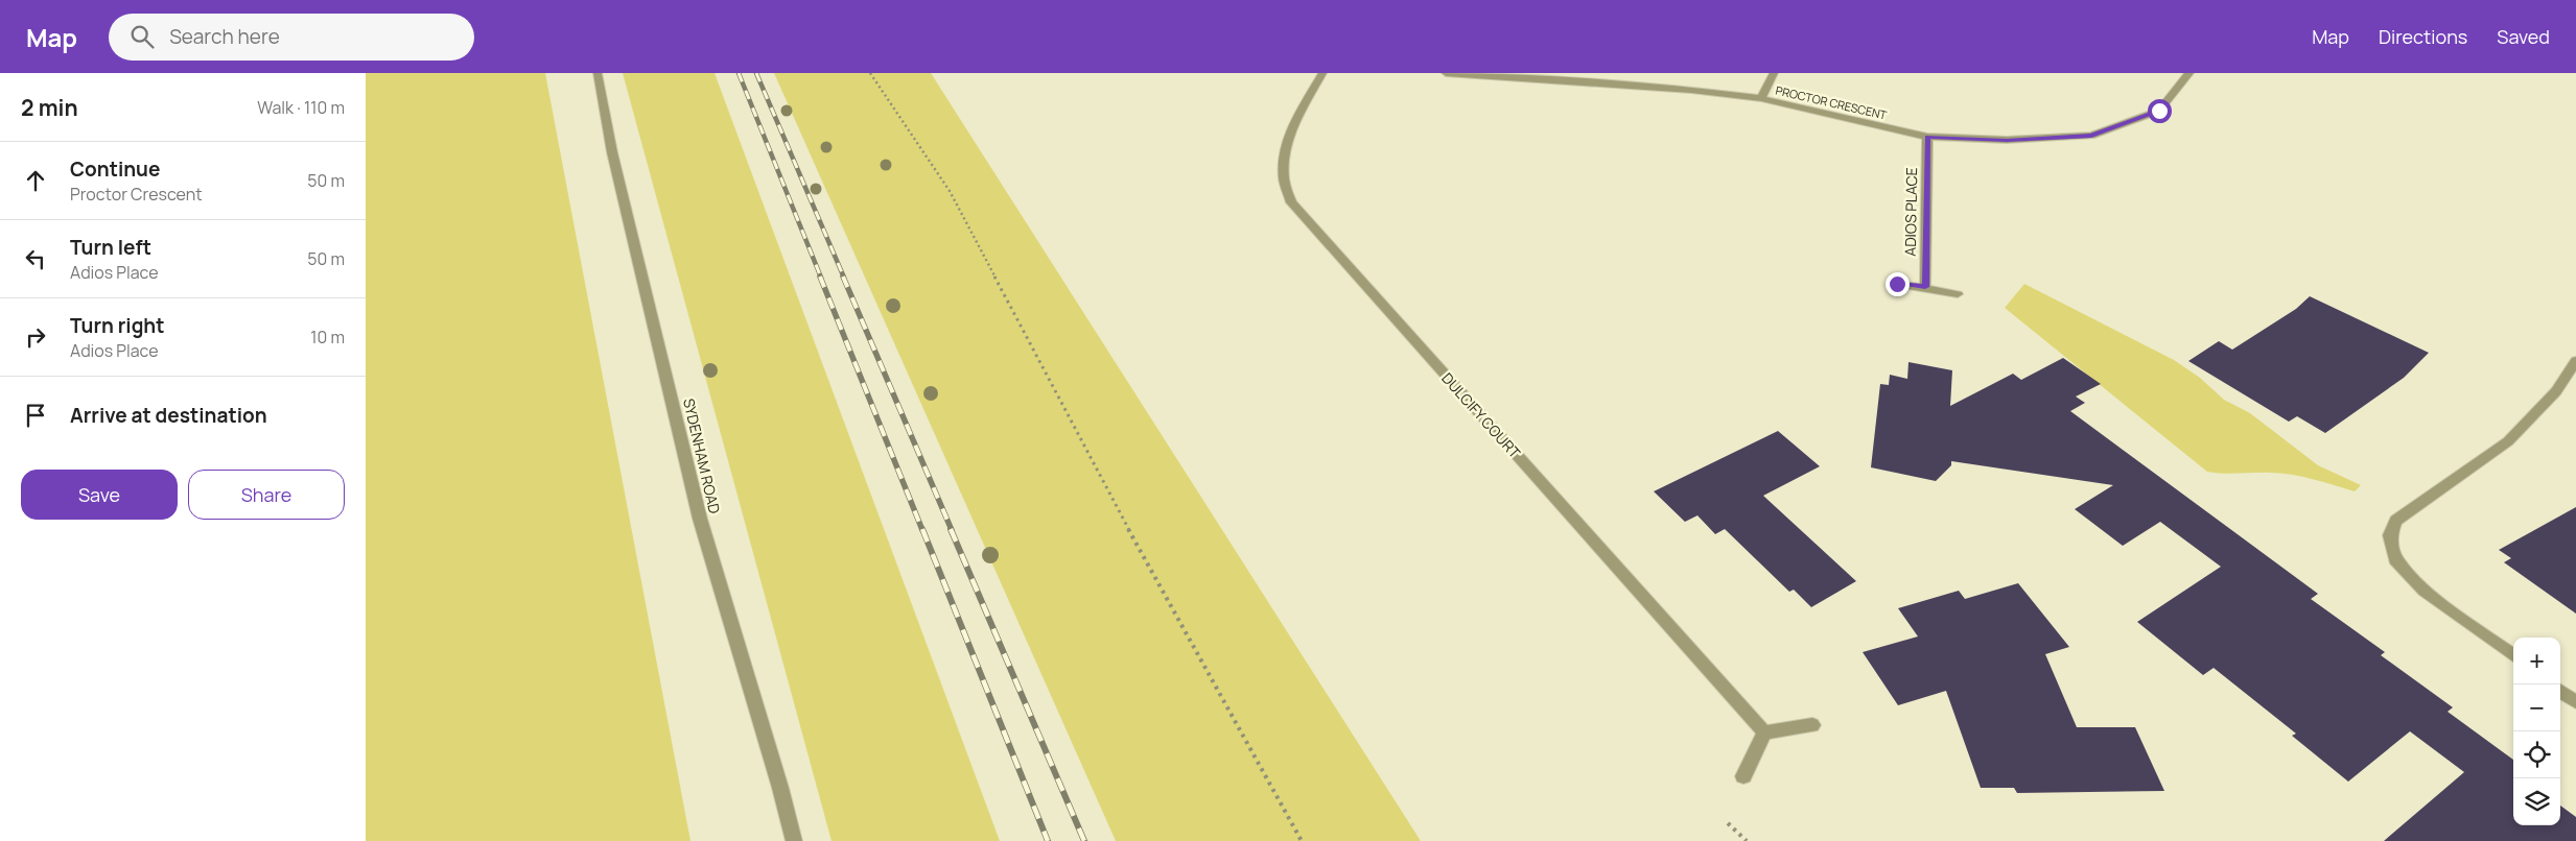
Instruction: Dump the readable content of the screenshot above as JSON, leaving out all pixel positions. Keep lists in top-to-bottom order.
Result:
{
  "streets": {
    "street": [
      "PROCTOR CRESCENT",
      "ADIOS PLACE",
      "DULCIFY COURT",
      "SYDENHAM ROAD"
    ]
  },
  "crossings": [
    ["PROCTOR CRESCENT", "ADIOS PLACE"]
  ],
  "page": {
    "header": "Map",
    "search": "Search here",
    "nav": ["Map", "Directions", "Saved"],
    "heading": ["2 min", "Walk · 110 m"],
    "list": [
      ["Continue", "Proctor Crescent", "50 m"],
      ["Turn left", "Adios Place", "50 m"],
      ["Turn right", "Adios Place", "10 m"],
      "Arrive at destination"
    ],
    "buttons": ["Save", "Share"],
    "map_buttons": ["+", "−"]
  }
}
